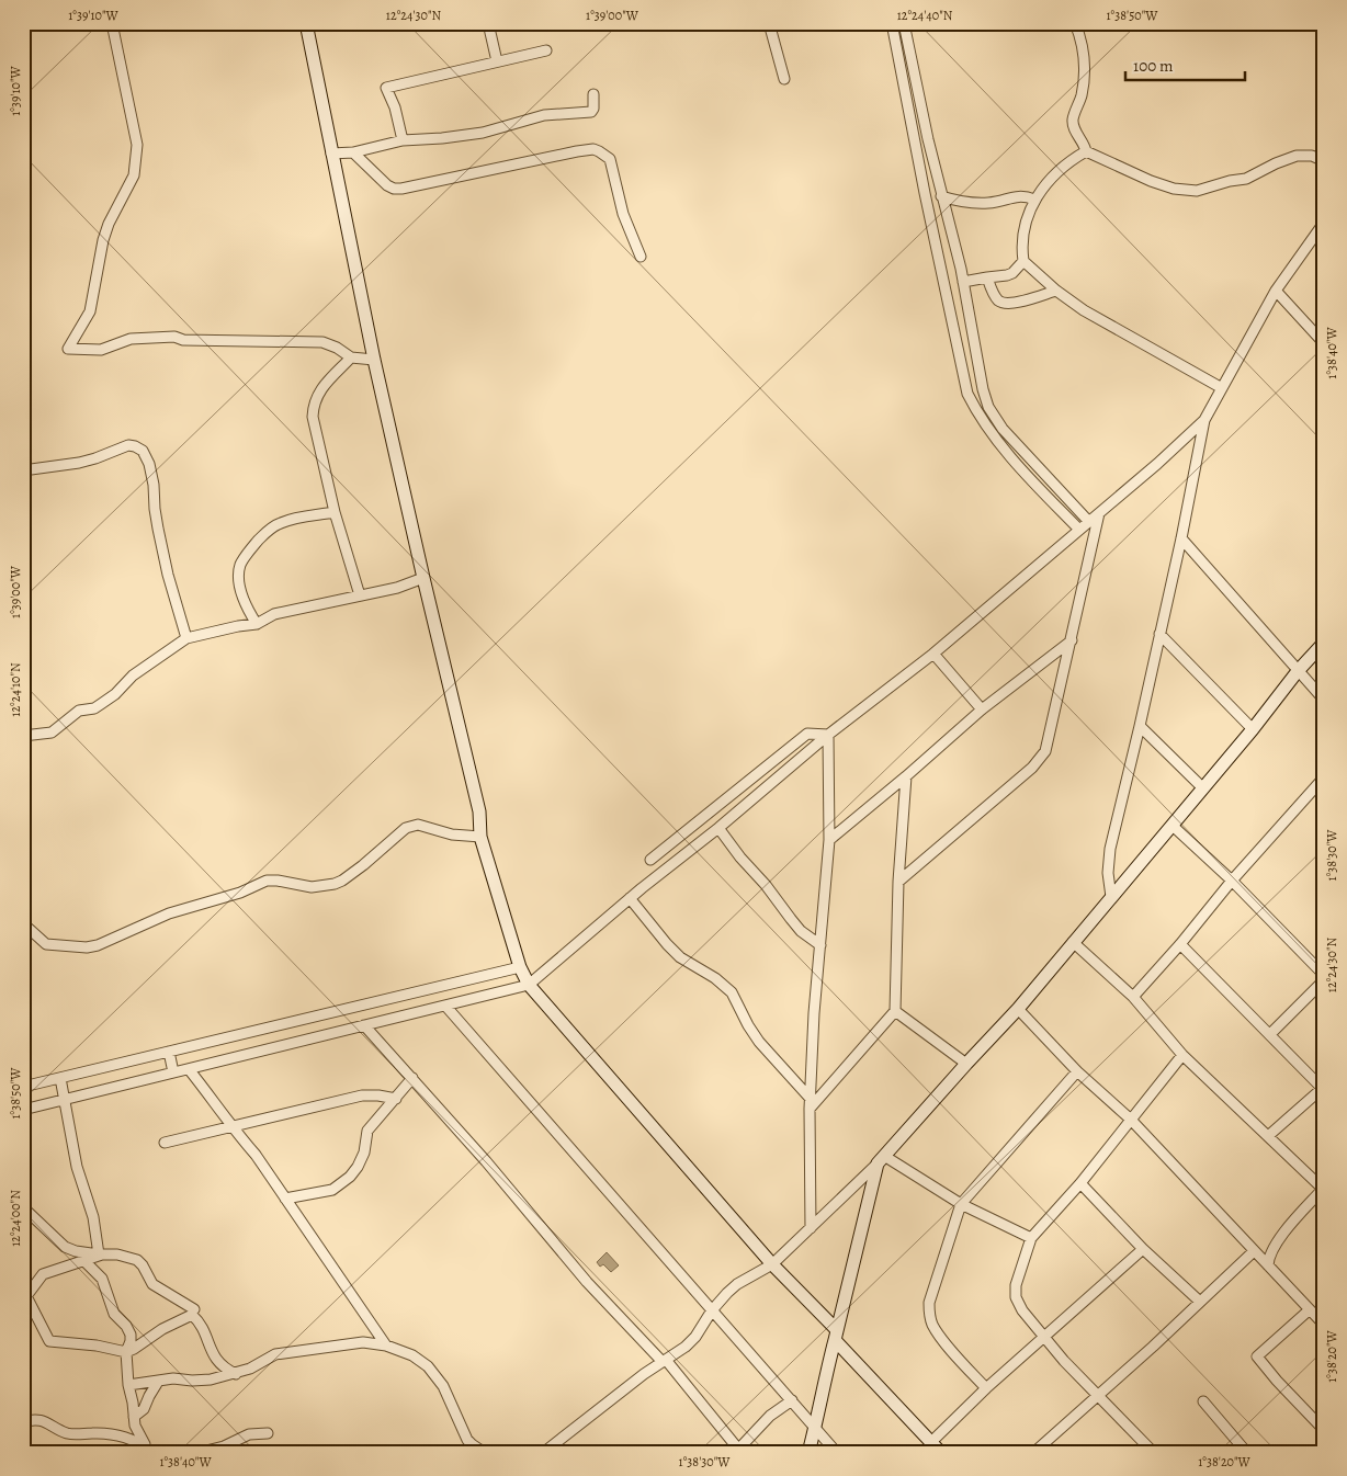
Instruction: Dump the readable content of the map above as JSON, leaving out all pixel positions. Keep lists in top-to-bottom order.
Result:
{
  "scale_bar": "100 m",
  "coordinates": [
    "1°39'10\"W",
    "12°24'30\"N",
    "1°39'00\"W",
    "12°24'40\"N",
    "1°38'50\"W",
    "1°38'40\"W",
    "12°24'10\"N",
    "1°38'30\"W",
    "12°24'00\"N",
    "1°38'20\"W"
  ]
}
